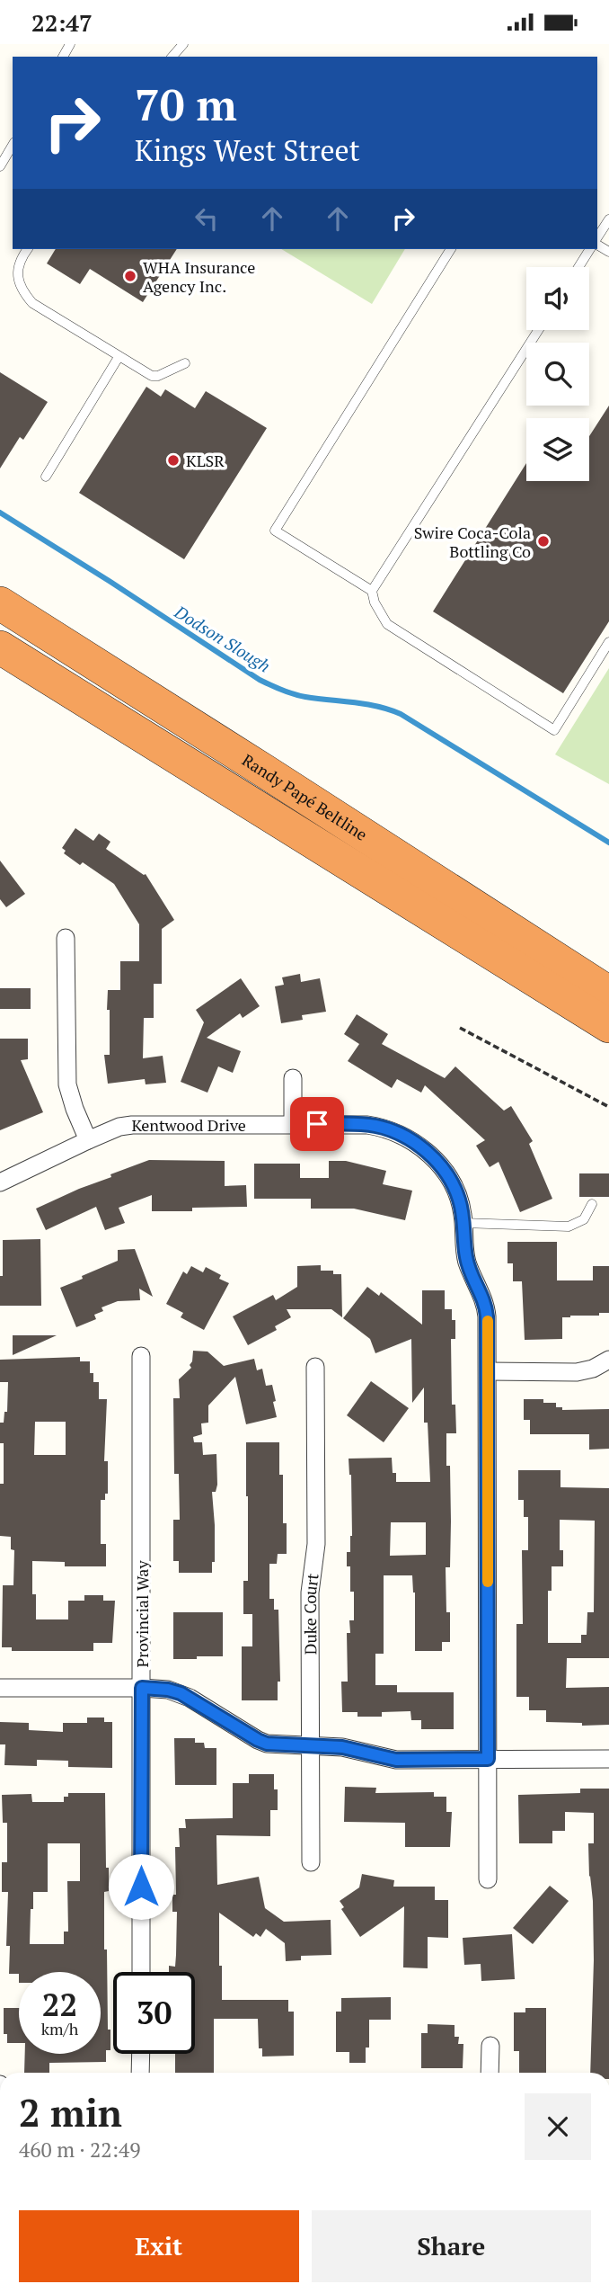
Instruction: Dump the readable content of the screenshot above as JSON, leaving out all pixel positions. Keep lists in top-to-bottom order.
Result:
{
  "streets": {
    "highway": ["Randy Papé Beltline"],
    "street": ["Kentwood Drive", "Provincial Way", "Duke Court"]
  },
  "water": ["Dodson Slough"],
  "places": ["WHA Insurance Agency Inc.", "KLSR", "Swire Coca-Cola Bottling Co"],
  "page": {
    "status": "22:47",
    "turn": ["70 m", "Kings West Street"],
    "speed": "22 km/h",
    "limit": "30",
    "heading": ["2 min", "460 m · 22:49"],
    "buttons": ["Exit", "Share"]
  }
}
